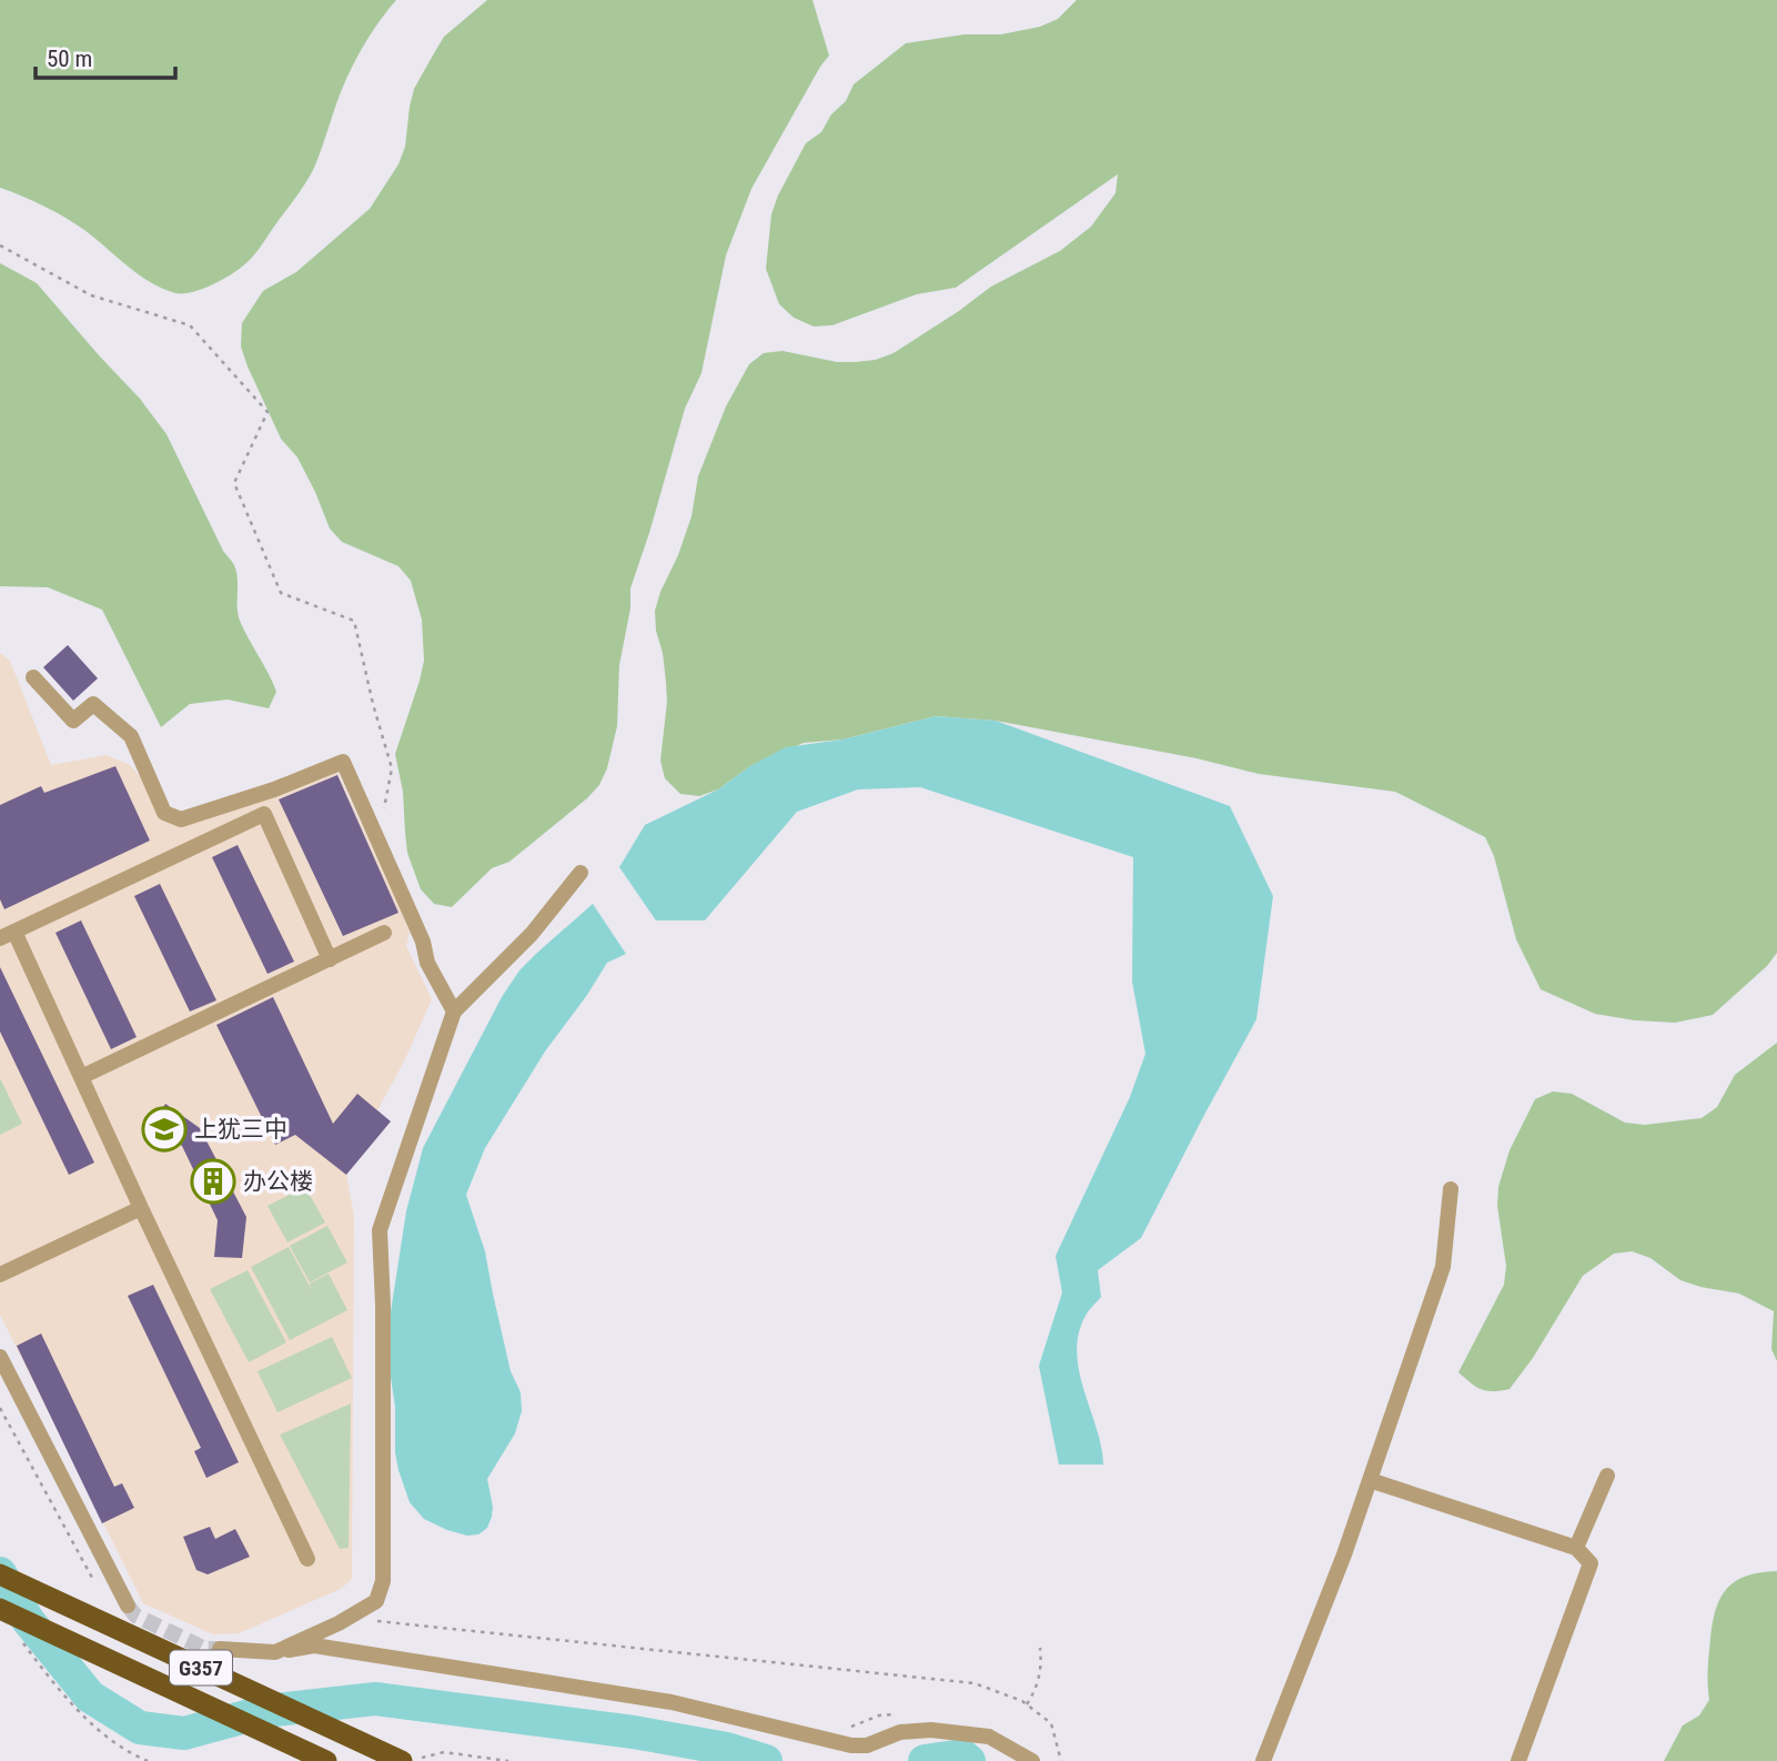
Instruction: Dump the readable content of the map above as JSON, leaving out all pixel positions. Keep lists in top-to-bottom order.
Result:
{
  "streets": {
    "highway": ["G357"]
  },
  "places": {
    "school or university": ["上犹三中"],
    "building": ["办公楼"]
  },
  "scale_bar": "50 m"
}
